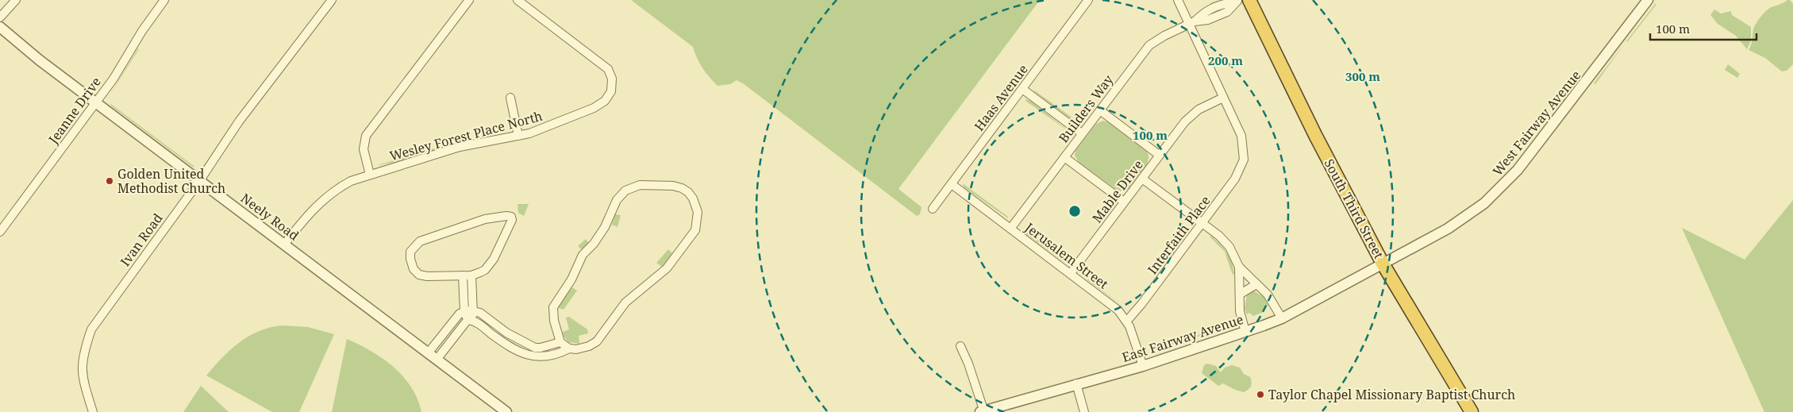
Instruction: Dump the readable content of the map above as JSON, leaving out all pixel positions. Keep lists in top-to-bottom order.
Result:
{
  "streets": {
    "highway": ["South Third Street"],
    "street": [
      "Haas Avenue",
      "Builders Way",
      "Jeanne Drive",
      "West Fairway Avenue",
      "Wesley Forest Place North",
      "Mable Drive",
      "Neely Road",
      "Interfaith Place",
      "Ivan Road",
      "Jerusalem Street",
      "East Fairway Avenue"
    ]
  },
  "crossings": [
    ["Haas Avenue", "Jerusalem Street"],
    ["Builders Way", "South Third Street"],
    ["Builders Way", "Jerusalem Street"],
    ["Jeanne Drive", "Neely Road"],
    ["West Fairway Avenue", "South Third Street"],
    ["West Fairway Avenue", "East Fairway Avenue"],
    ["Wesley Forest Place North", "Neely Road"],
    ["Mable Drive", "Interfaith Place"],
    ["Mable Drive", "Jerusalem Street"],
    ["South Third Street", "East Fairway Avenue"],
    ["Neely Road", "Ivan Road"],
    ["Interfaith Place", "Jerusalem Street"],
    ["Jerusalem Street", "East Fairway Avenue"]
  ],
  "places": ["Golden United Methodist Church", "Taylor Chapel Missionary Baptist Church"],
  "scale_bar": "100 m",
  "rings": ["200 m", "300 m", "100 m"]
}
